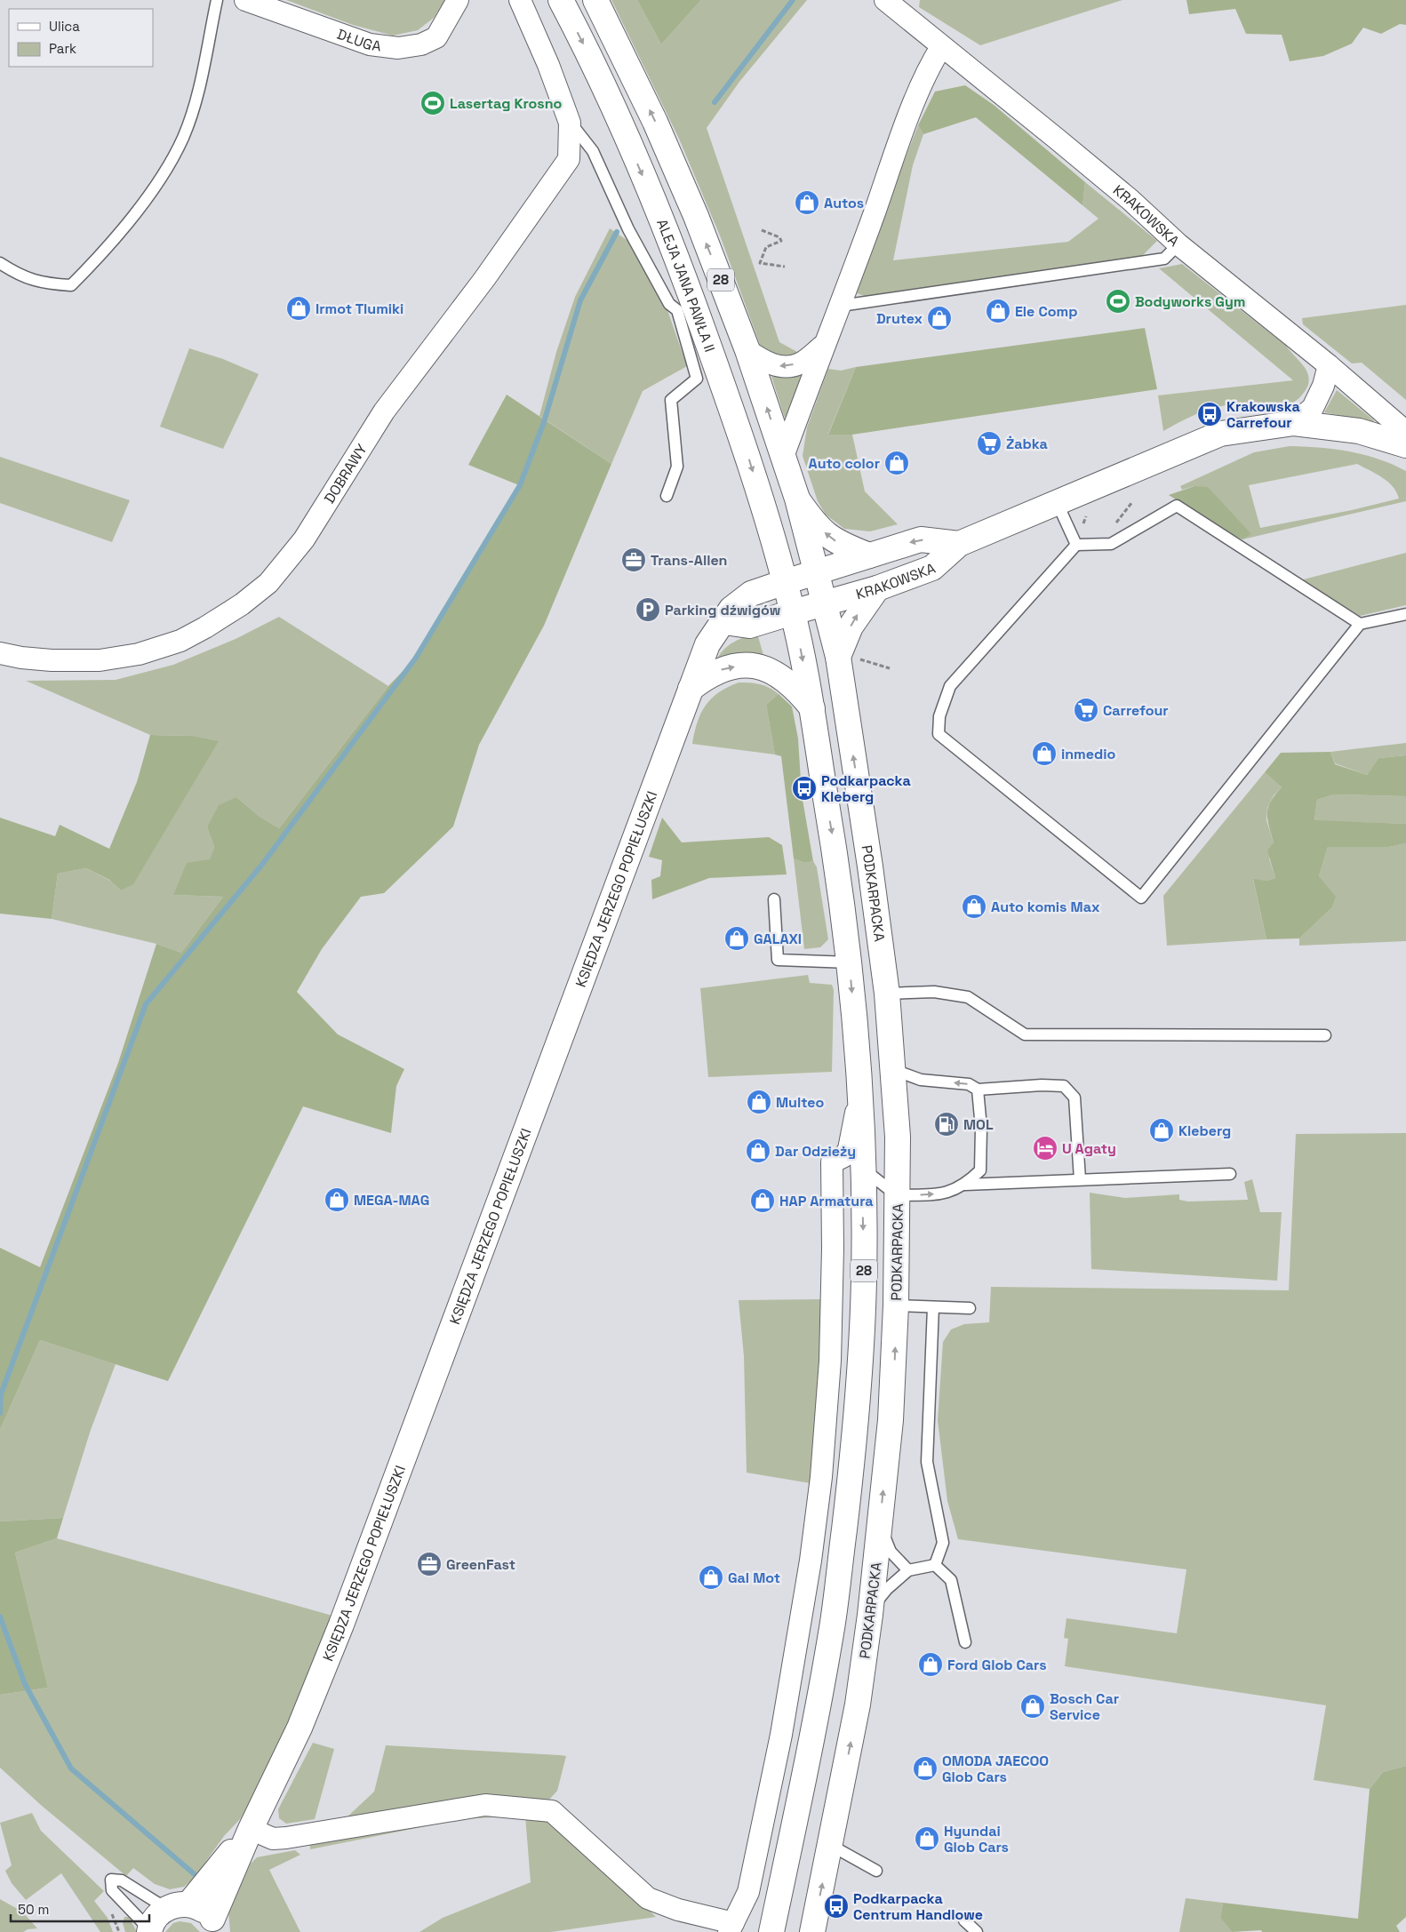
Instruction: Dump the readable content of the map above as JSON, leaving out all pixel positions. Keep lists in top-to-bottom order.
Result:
{
  "streets": {
    "main road": [
      "KRAKOWSKA",
      "28",
      "ALEJA JANA PAWŁA II",
      "KSIĘDZA JERZEGO POPIEŁUSZKI",
      "PODKARPACKA"
    ],
    "street": ["DŁUGA", "DOBRAWY"]
  },
  "crossings": [
    ["KRAKOWSKA", "28"],
    ["KRAKOWSKA", "KSIĘDZA JERZEGO POPIEŁUSZKI"],
    ["KRAKOWSKA", "PODKARPACKA"],
    ["28", "ALEJA JANA PAWŁA II"],
    ["28", "KSIĘDZA JERZEGO POPIEŁUSZKI"],
    ["28", "PODKARPACKA"],
    ["ALEJA JANA PAWŁA II", "KSIĘDZA JERZEGO POPIEŁUSZKI"],
    ["KSIĘDZA JERZEGO POPIEŁUSZKI", "PODKARPACKA"]
  ],
  "places": {
    "sports": ["Lasertag Krosno", "Bodyworks Gym"],
    "shop": [
      "Autos",
      "Irmot Tlumiki",
      "Ele Comp",
      "Drutex",
      "Auto color",
      "inmedio",
      "Auto komis Max",
      "GALAXI",
      "Multeo",
      "Kleberg",
      "Dar Odzieży",
      "MEGA-MAG",
      "HAP Armatura",
      "Gal Mot",
      "Ford Glob Cars",
      "Bosch Car Service",
      "OMODA JAECOO Glob Cars",
      "Hyundai Glob Cars"
    ],
    "bus stop": ["Krakowska Carrefour", "Podkarpacka Kleberg", "Podkarpacka Centrum Handlowe"],
    "supermarket": ["Żabka", "Carrefour"],
    "office": ["Trans-Allen", "GreenFast"],
    "parking": ["Parking dźwigów"],
    "fuel station": ["MOL"],
    "hotel": ["U Agaty"]
  },
  "legend": ["Ulica", "Park"],
  "scale_bar": "50 m"
}
